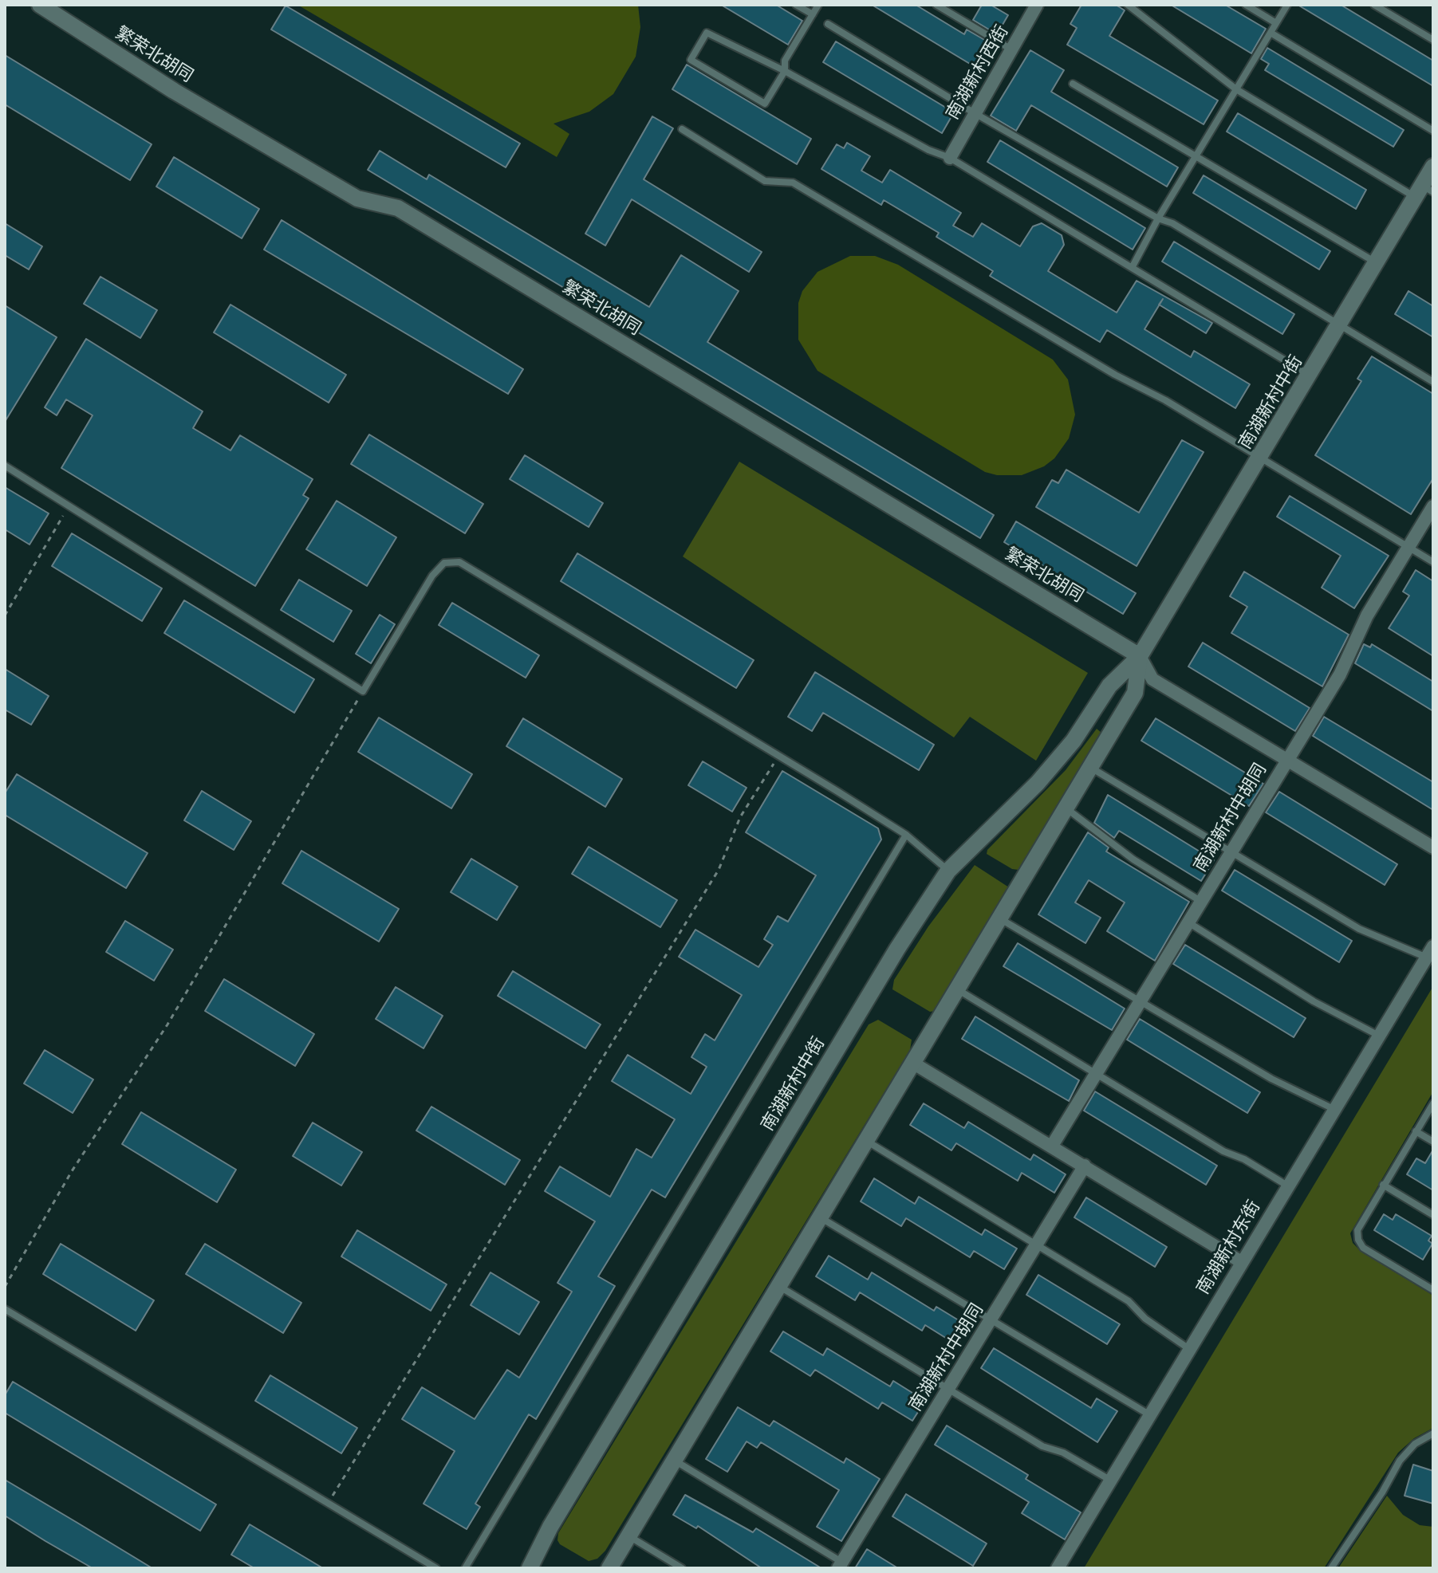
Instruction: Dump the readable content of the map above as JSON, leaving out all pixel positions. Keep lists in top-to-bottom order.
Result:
{
  "streets": {
    "street": [
      "繁荣北胡同",
      "南湖新村西街",
      "南湖新村中街",
      "南湖新村中胡同",
      "南湖新村东街"
    ]
  },
  "crossings": [
    ["繁荣北胡同", "南湖新村中街"]
  ]
}
